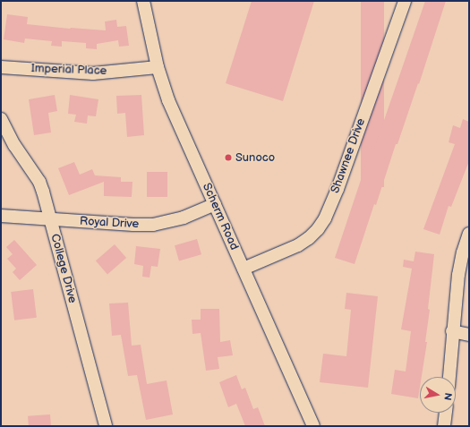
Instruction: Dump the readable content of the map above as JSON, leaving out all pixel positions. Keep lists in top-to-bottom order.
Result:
{
  "streets": {
    "street": [
      "Imperial Place",
      "Shawnee Drive",
      "Scherm Road",
      "Royal Drive",
      "College Drive"
    ]
  },
  "crossings": [
    ["Imperial Place", "Scherm Road"],
    ["Shawnee Drive", "Scherm Road"],
    ["Scherm Road", "Royal Drive"],
    ["Royal Drive", "College Drive"]
  ],
  "places": ["Sunoco"],
  "north": "right"
}
